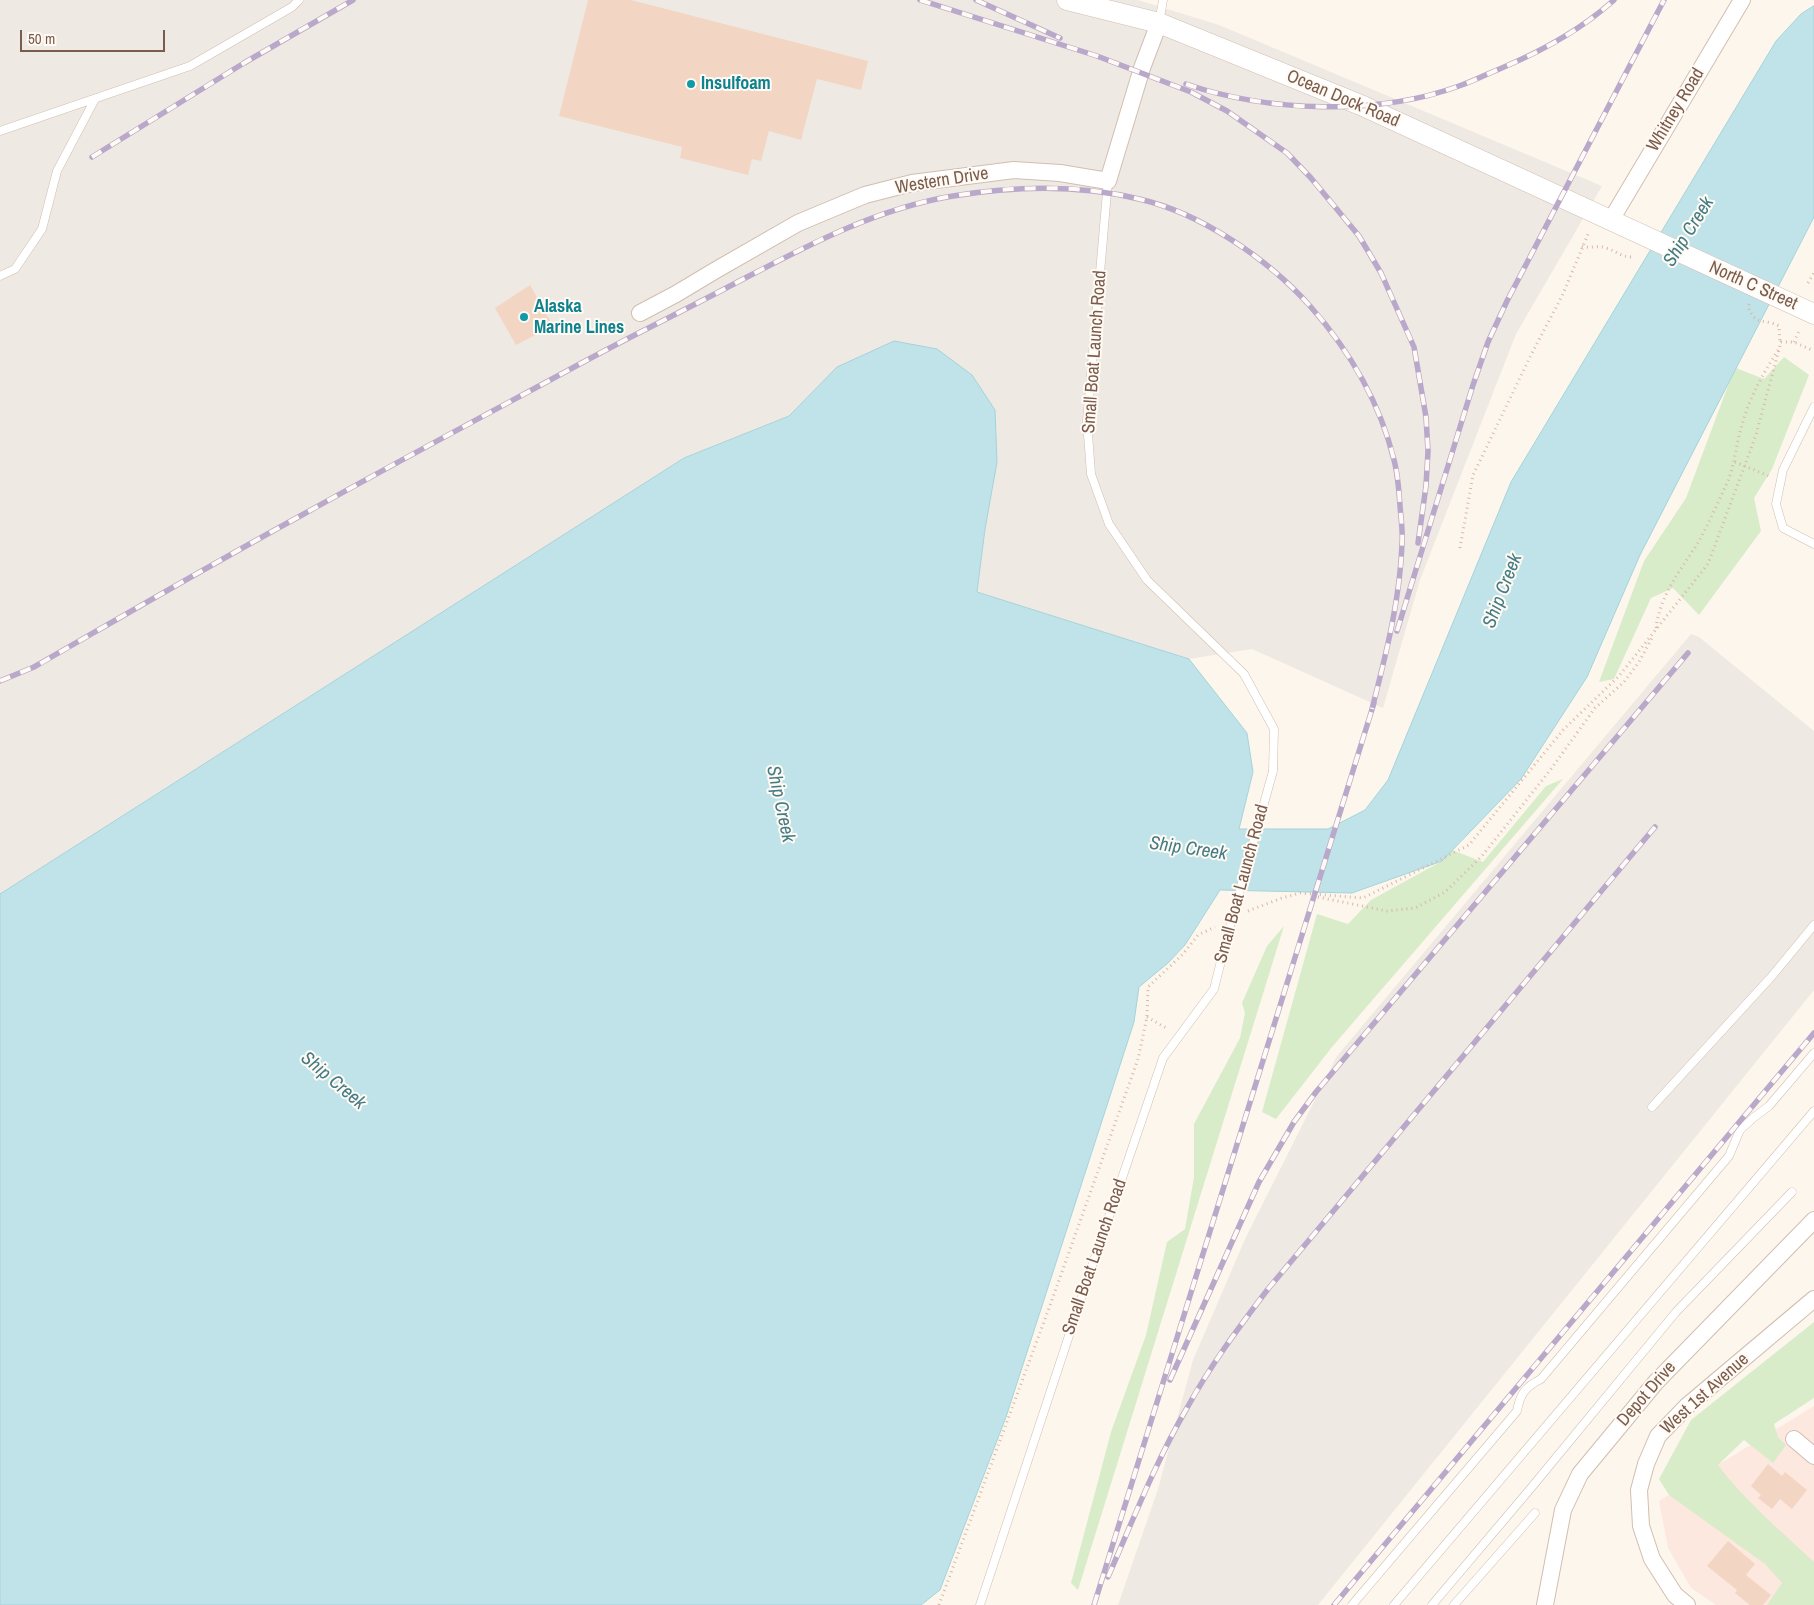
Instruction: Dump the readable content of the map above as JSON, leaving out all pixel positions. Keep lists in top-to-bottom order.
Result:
{
  "streets": {
    "street": [
      "Ocean Dock Road",
      "Whitney Road",
      "Western Drive",
      "North C Street",
      "Depot Drive",
      "West 1st Avenue"
    ],
    "lane": ["Small Boat Launch Road"]
  },
  "crossings": [
    ["Ocean Dock Road", "Whitney Road"],
    ["Ocean Dock Road", "North C Street"],
    ["Whitney Road", "North C Street"],
    ["Western Drive", "Small Boat Launch Road"]
  ],
  "water": ["Ship Creek"],
  "places": ["Insulfoam", "Alaska Marine Lines"],
  "scale_bar": "50 m"
}
